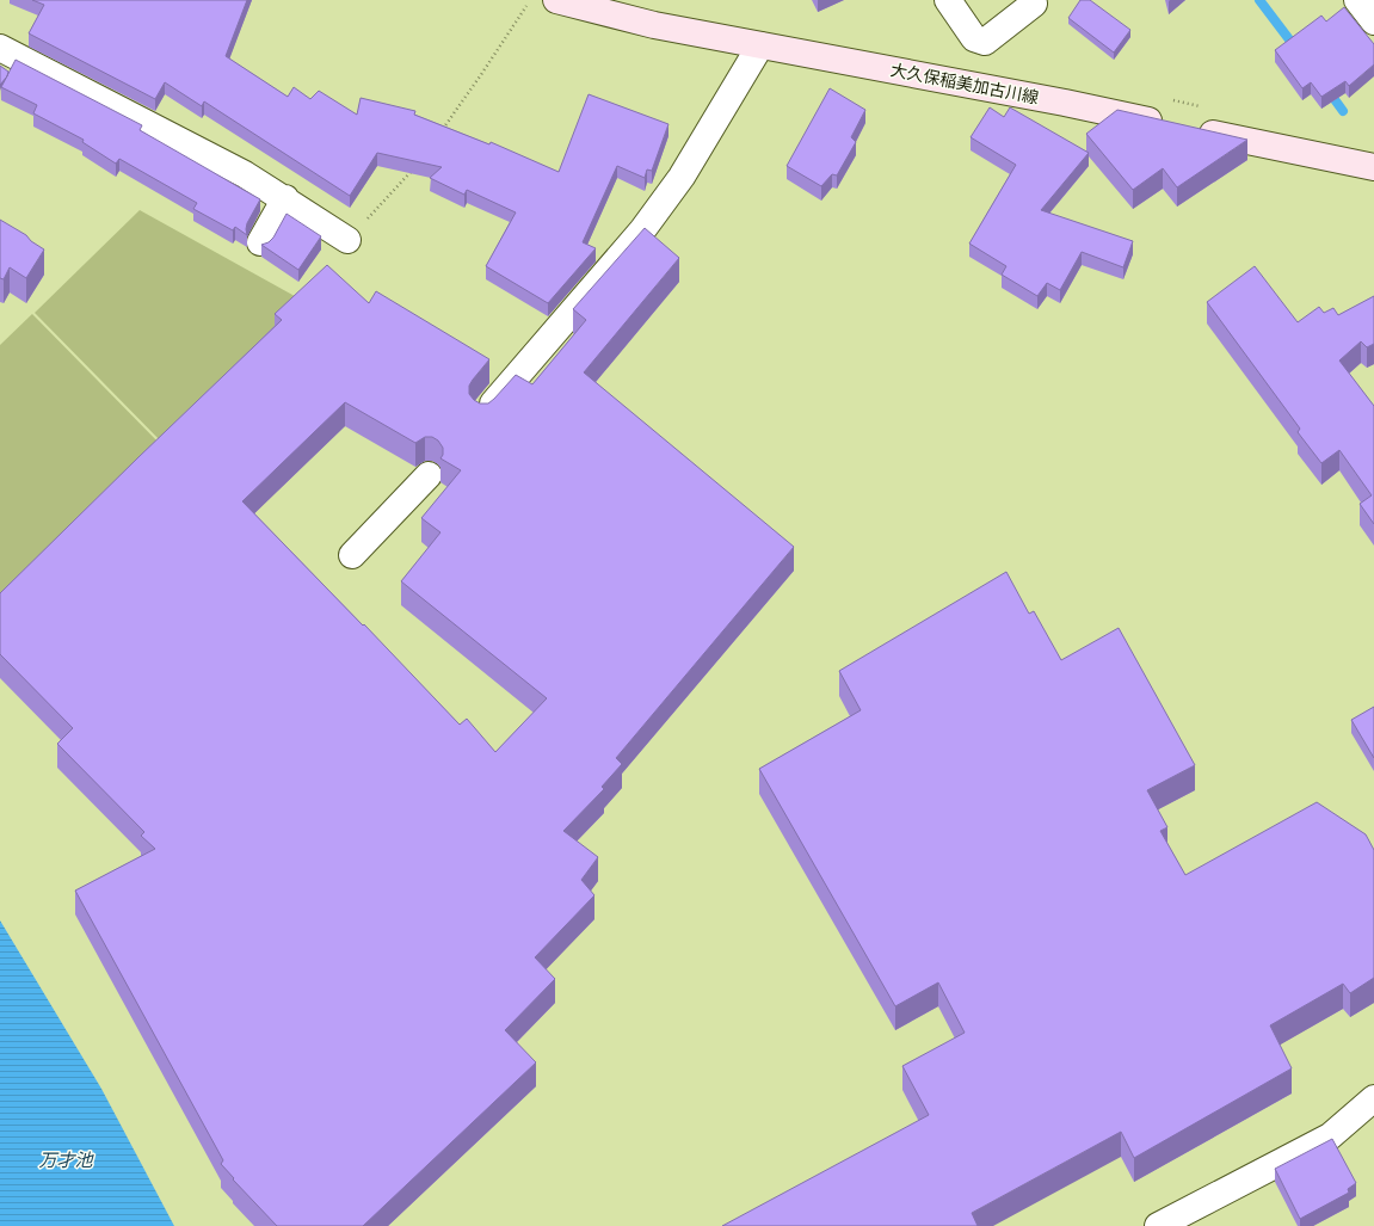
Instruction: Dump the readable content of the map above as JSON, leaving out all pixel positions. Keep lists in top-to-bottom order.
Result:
{
  "streets": {
    "main road": ["大久保稲美加古川線"]
  },
  "water": ["万才池"]
}
